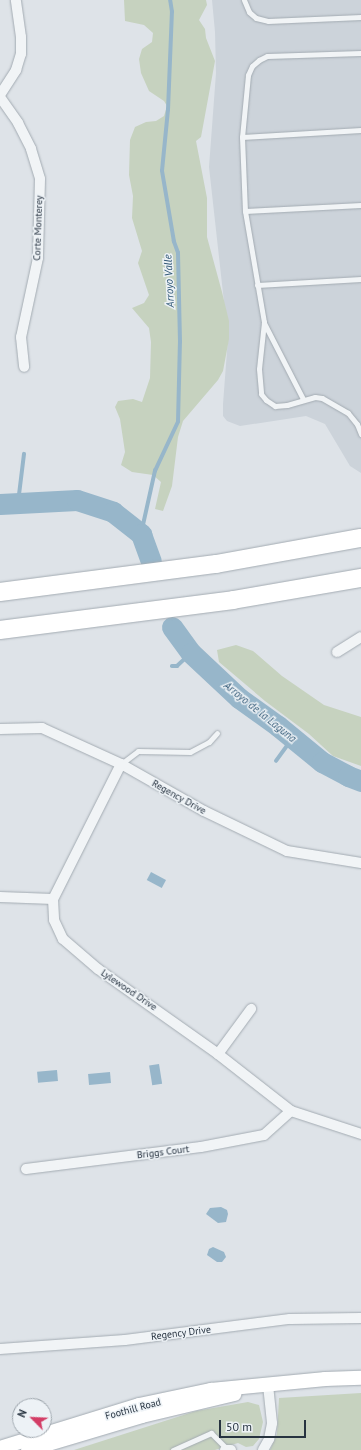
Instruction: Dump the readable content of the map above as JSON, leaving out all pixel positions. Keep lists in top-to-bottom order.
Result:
{
  "streets": {
    "main road": ["Foothill Road"],
    "street": [
      "Corte Monterey",
      "Regency Drive",
      "Lylewood Drive",
      "Briggs Court"
    ]
  },
  "crossings": [
    ["Regency Drive", "Lylewood Drive"],
    ["Lylewood Drive", "Briggs Court"]
  ],
  "water": ["Arroyo Valle", "Arroyo de la Laguna"],
  "scale_bar": "50 m",
  "north": "top left"
}
